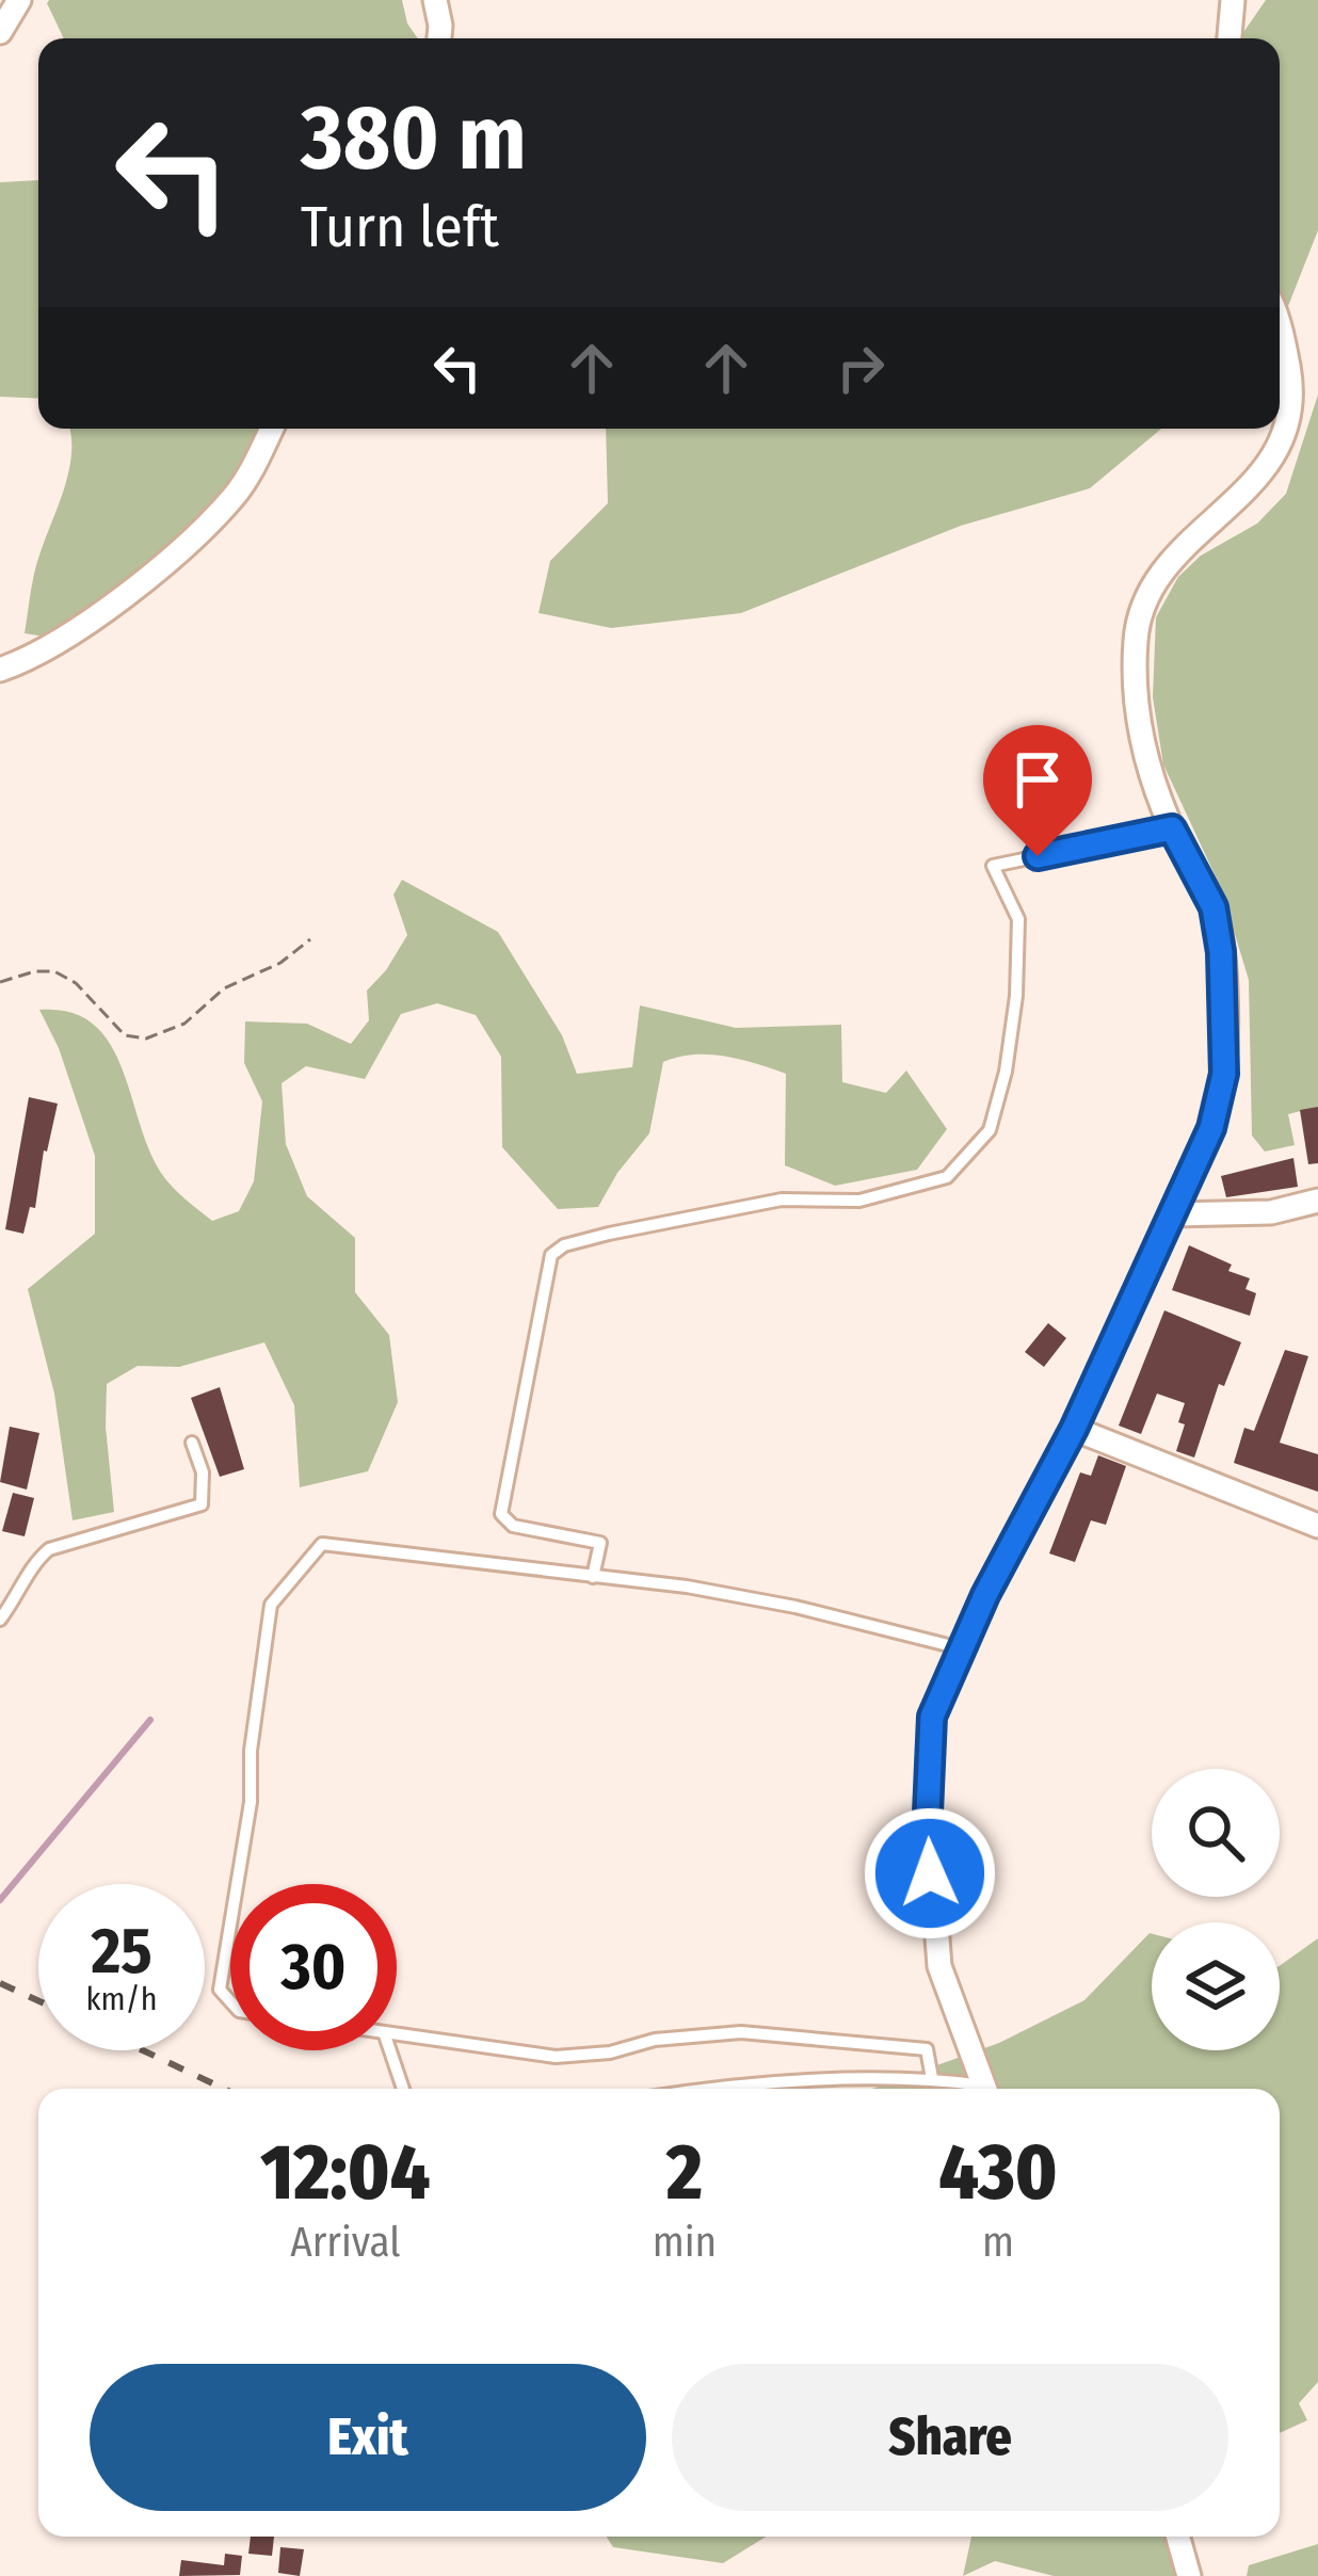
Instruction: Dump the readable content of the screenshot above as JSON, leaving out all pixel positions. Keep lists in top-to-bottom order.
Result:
{
  "page": {
    "turn": ["380 m", "Turn left"],
    "speed": "25 km/h",
    "limit": "30",
    "eta": [
      "12:04",
      "Arrival",
      "2",
      "min",
      "430",
      "m"
    ],
    "buttons": ["Exit", "Share"]
  }
}
